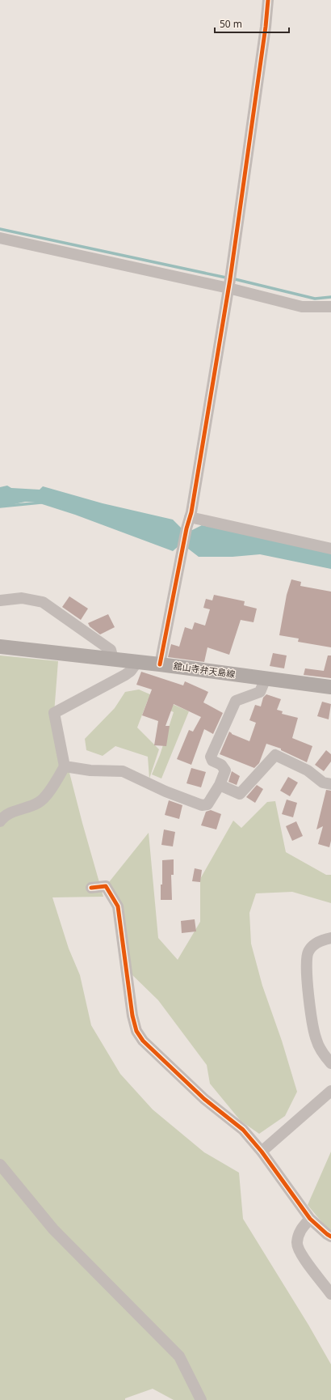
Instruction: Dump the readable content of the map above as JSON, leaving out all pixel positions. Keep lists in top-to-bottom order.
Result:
{
  "streets": {
    "main road": ["舘山寺弁天島線"]
  },
  "scale_bar": "50 m"
}
